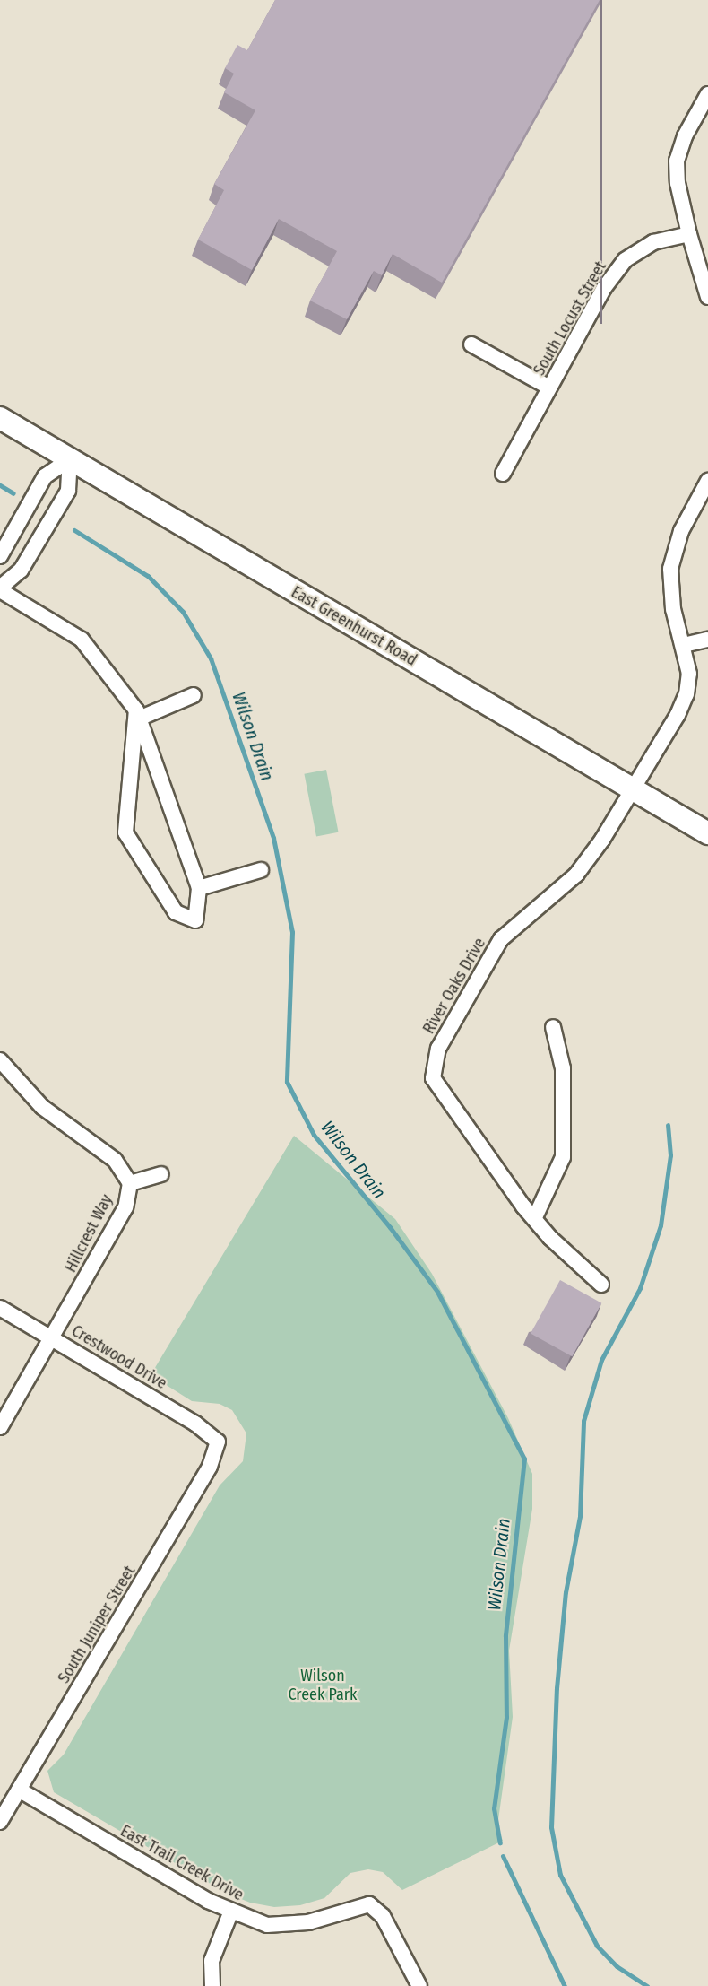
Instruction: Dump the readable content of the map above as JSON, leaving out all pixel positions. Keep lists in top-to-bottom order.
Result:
{
  "streets": {
    "main road": ["East Greenhurst Road"],
    "street": [
      "South Locust Street",
      "River Oaks Drive",
      "Hillcrest Way",
      "Crestwood Drive",
      "South Juniper Street",
      "East Trail Creek Drive"
    ]
  },
  "crossings": [
    ["East Greenhurst Road", "River Oaks Drive"],
    ["Hillcrest Way", "Crestwood Drive"],
    ["Crestwood Drive", "South Juniper Street"],
    ["South Juniper Street", "East Trail Creek Drive"]
  ],
  "water": ["Wilson Drain"],
  "parks": ["Wilson Creek Park"]
}
